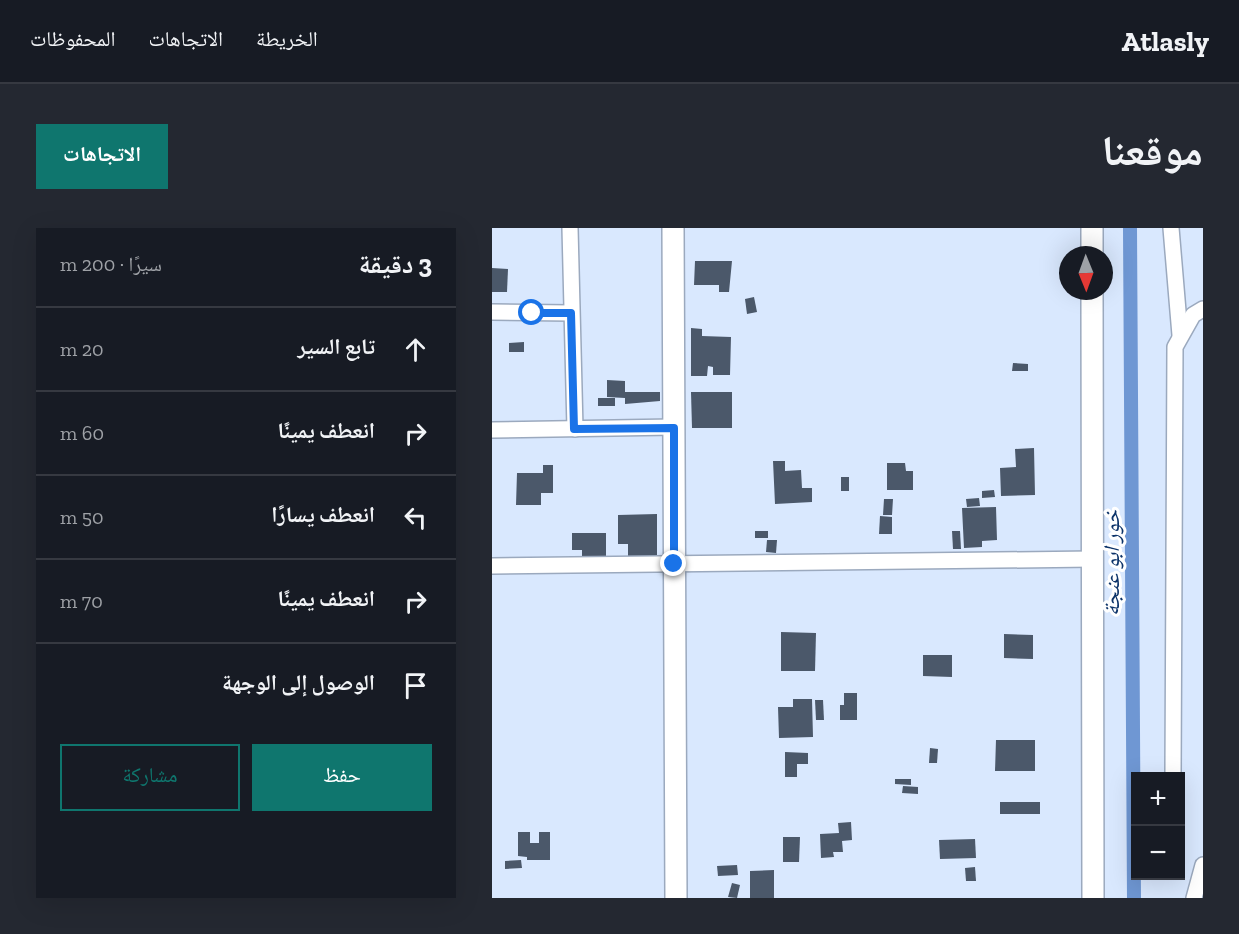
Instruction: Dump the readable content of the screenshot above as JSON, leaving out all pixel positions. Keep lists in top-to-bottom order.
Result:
{
  "water": ["خور ابو عنجة"],
  "north": "bottom",
  "page": {
    "header": "Atlasly",
    "nav": ["الخريطة", "الاتجاهات", "المحفوظات"],
    "title": "موقعنا",
    "buttons": [
      "الاتجاهات",
      ["حفظ", "مشاركة"]
    ],
    "heading": ["3 دقيقة", "سيرًا · 200 m"],
    "list": [
      ["تابع السير", "20 m"],
      ["انعطف يمينًا", "60 m"],
      ["انعطف يسارًا", "50 m"],
      ["انعطف يمينًا", "70 m"],
      "الوصول إلى الوجهة"
    ],
    "map_buttons": ["+", "−"]
  }
}
